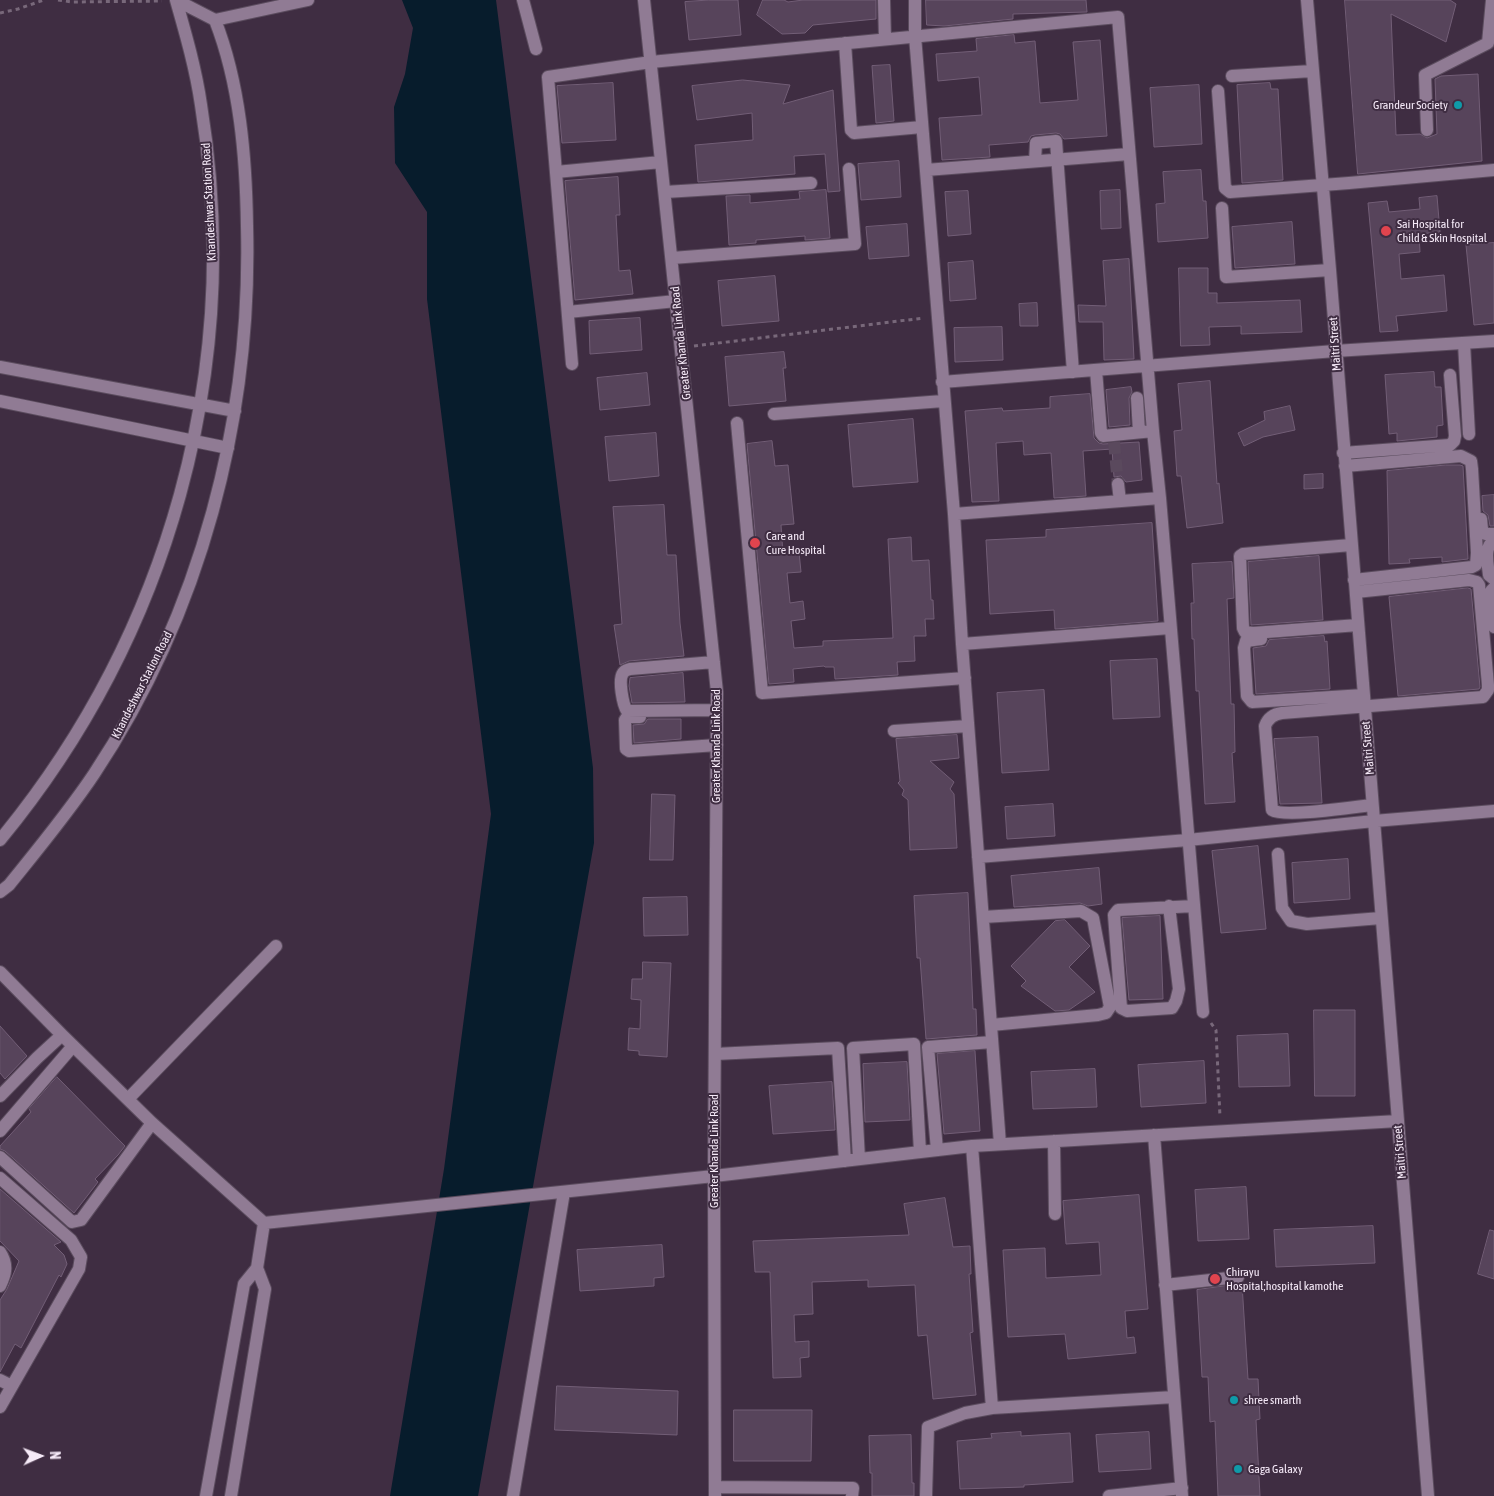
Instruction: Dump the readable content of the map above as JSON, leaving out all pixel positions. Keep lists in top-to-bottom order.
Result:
{
  "streets": {
    "street": ["Khandeshwar Station Road", "Greater Khanda Link Road", "Maitri Street"]
  },
  "places": [
    "Grandeur Society",
    "Sai Hospital for Child & Skin Hospital",
    "Care and Cure Hospital",
    "Chirayu Hospital;hospital kamothe",
    "shree smarth",
    "Gaga Galaxy"
  ],
  "north": "right"
}
